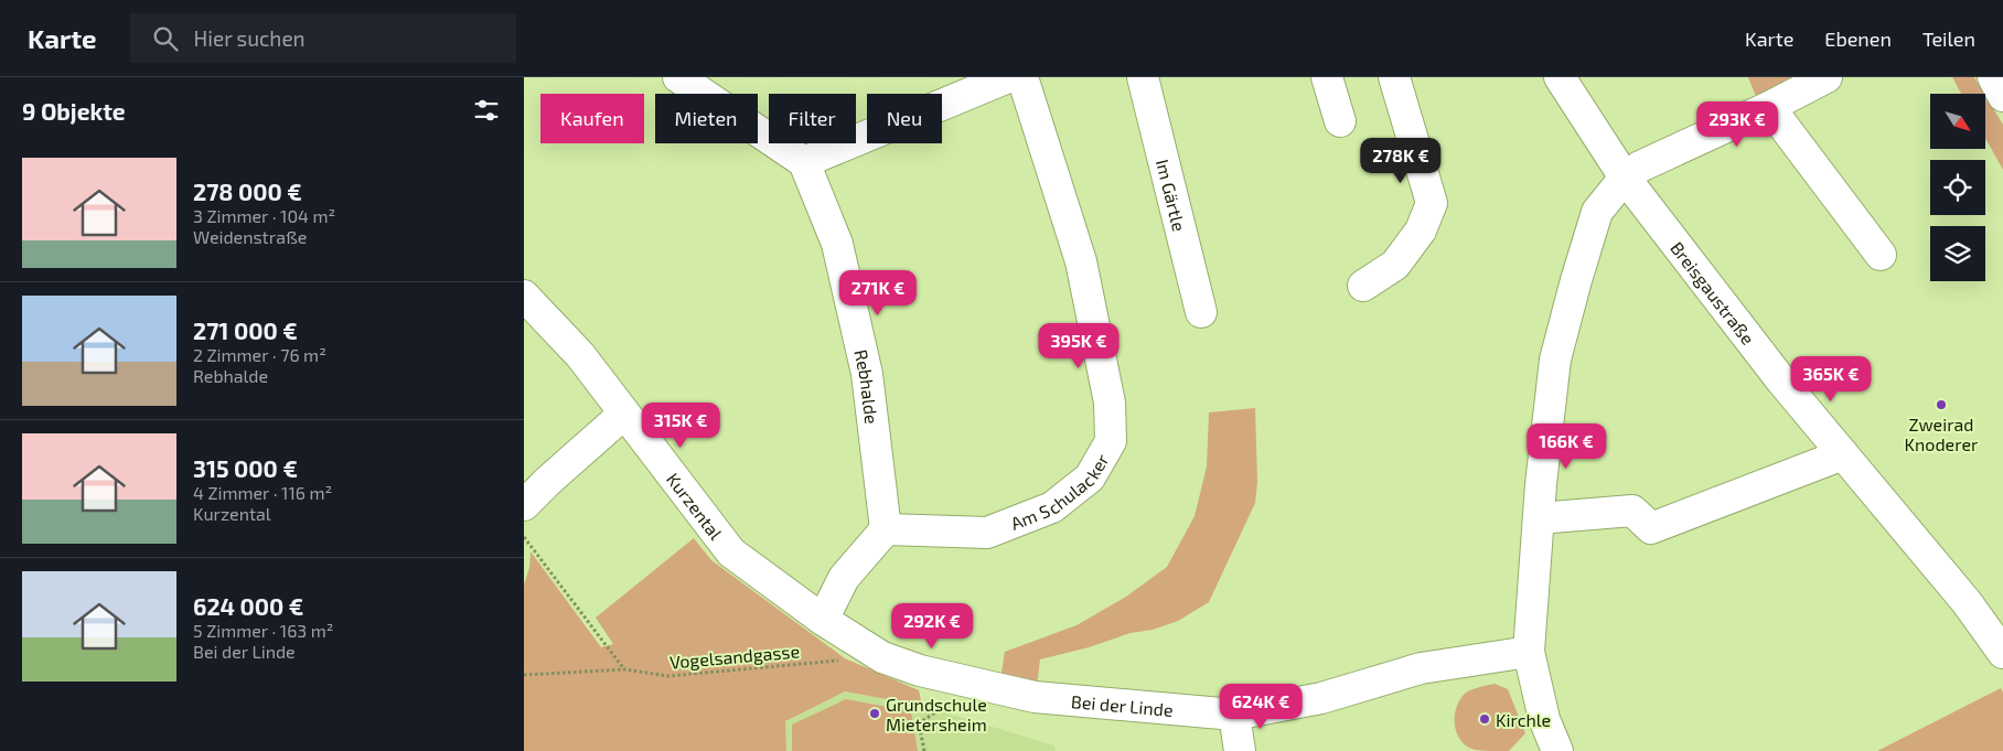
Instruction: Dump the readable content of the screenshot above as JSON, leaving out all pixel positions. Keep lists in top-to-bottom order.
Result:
{
  "streets": {
    "street": [
      "Im Gärtle",
      "Breisgaustraße",
      "Rebhalde",
      "Am Schulacker",
      "Kurzental",
      "Bei der Linde"
    ],
    "path": ["Vogelsandgasse"]
  },
  "crossings": [
    ["Rebhalde", "Am Schulacker"],
    ["Kurzental", "Bei der Linde"]
  ],
  "places": ["Zweirad Knoderer", "Grundschule Mietersheim", "Kirchle"],
  "north": "bottom right",
  "page": {
    "header": "Karte",
    "search": "Hier suchen",
    "nav": ["Karte", "Ebenen", "Teilen"],
    "heading": "9 Objekte",
    "chip": [
      "Kaufen",
      "Mieten",
      "Filter",
      "Neu"
    ],
    "price": [
      "293K €",
      "278K €",
      "271K €",
      "395K €",
      "365K €",
      "315K €",
      "166K €",
      "292K €",
      "624K €"
    ],
    "list": [
      {
        "name": "278 000 €",
        "note": "3 Zimmer · 104 m² · Weidenstraße"
      },
      {
        "name": "271 000 €",
        "note": "2 Zimmer · 76 m² · Rebhalde"
      },
      {
        "name": "315 000 €",
        "note": "4 Zimmer · 116 m² · Kurzental"
      },
      {
        "name": "624 000 €",
        "note": "5 Zimmer · 163 m² · Bei der Linde"
      }
    ]
  }
}
